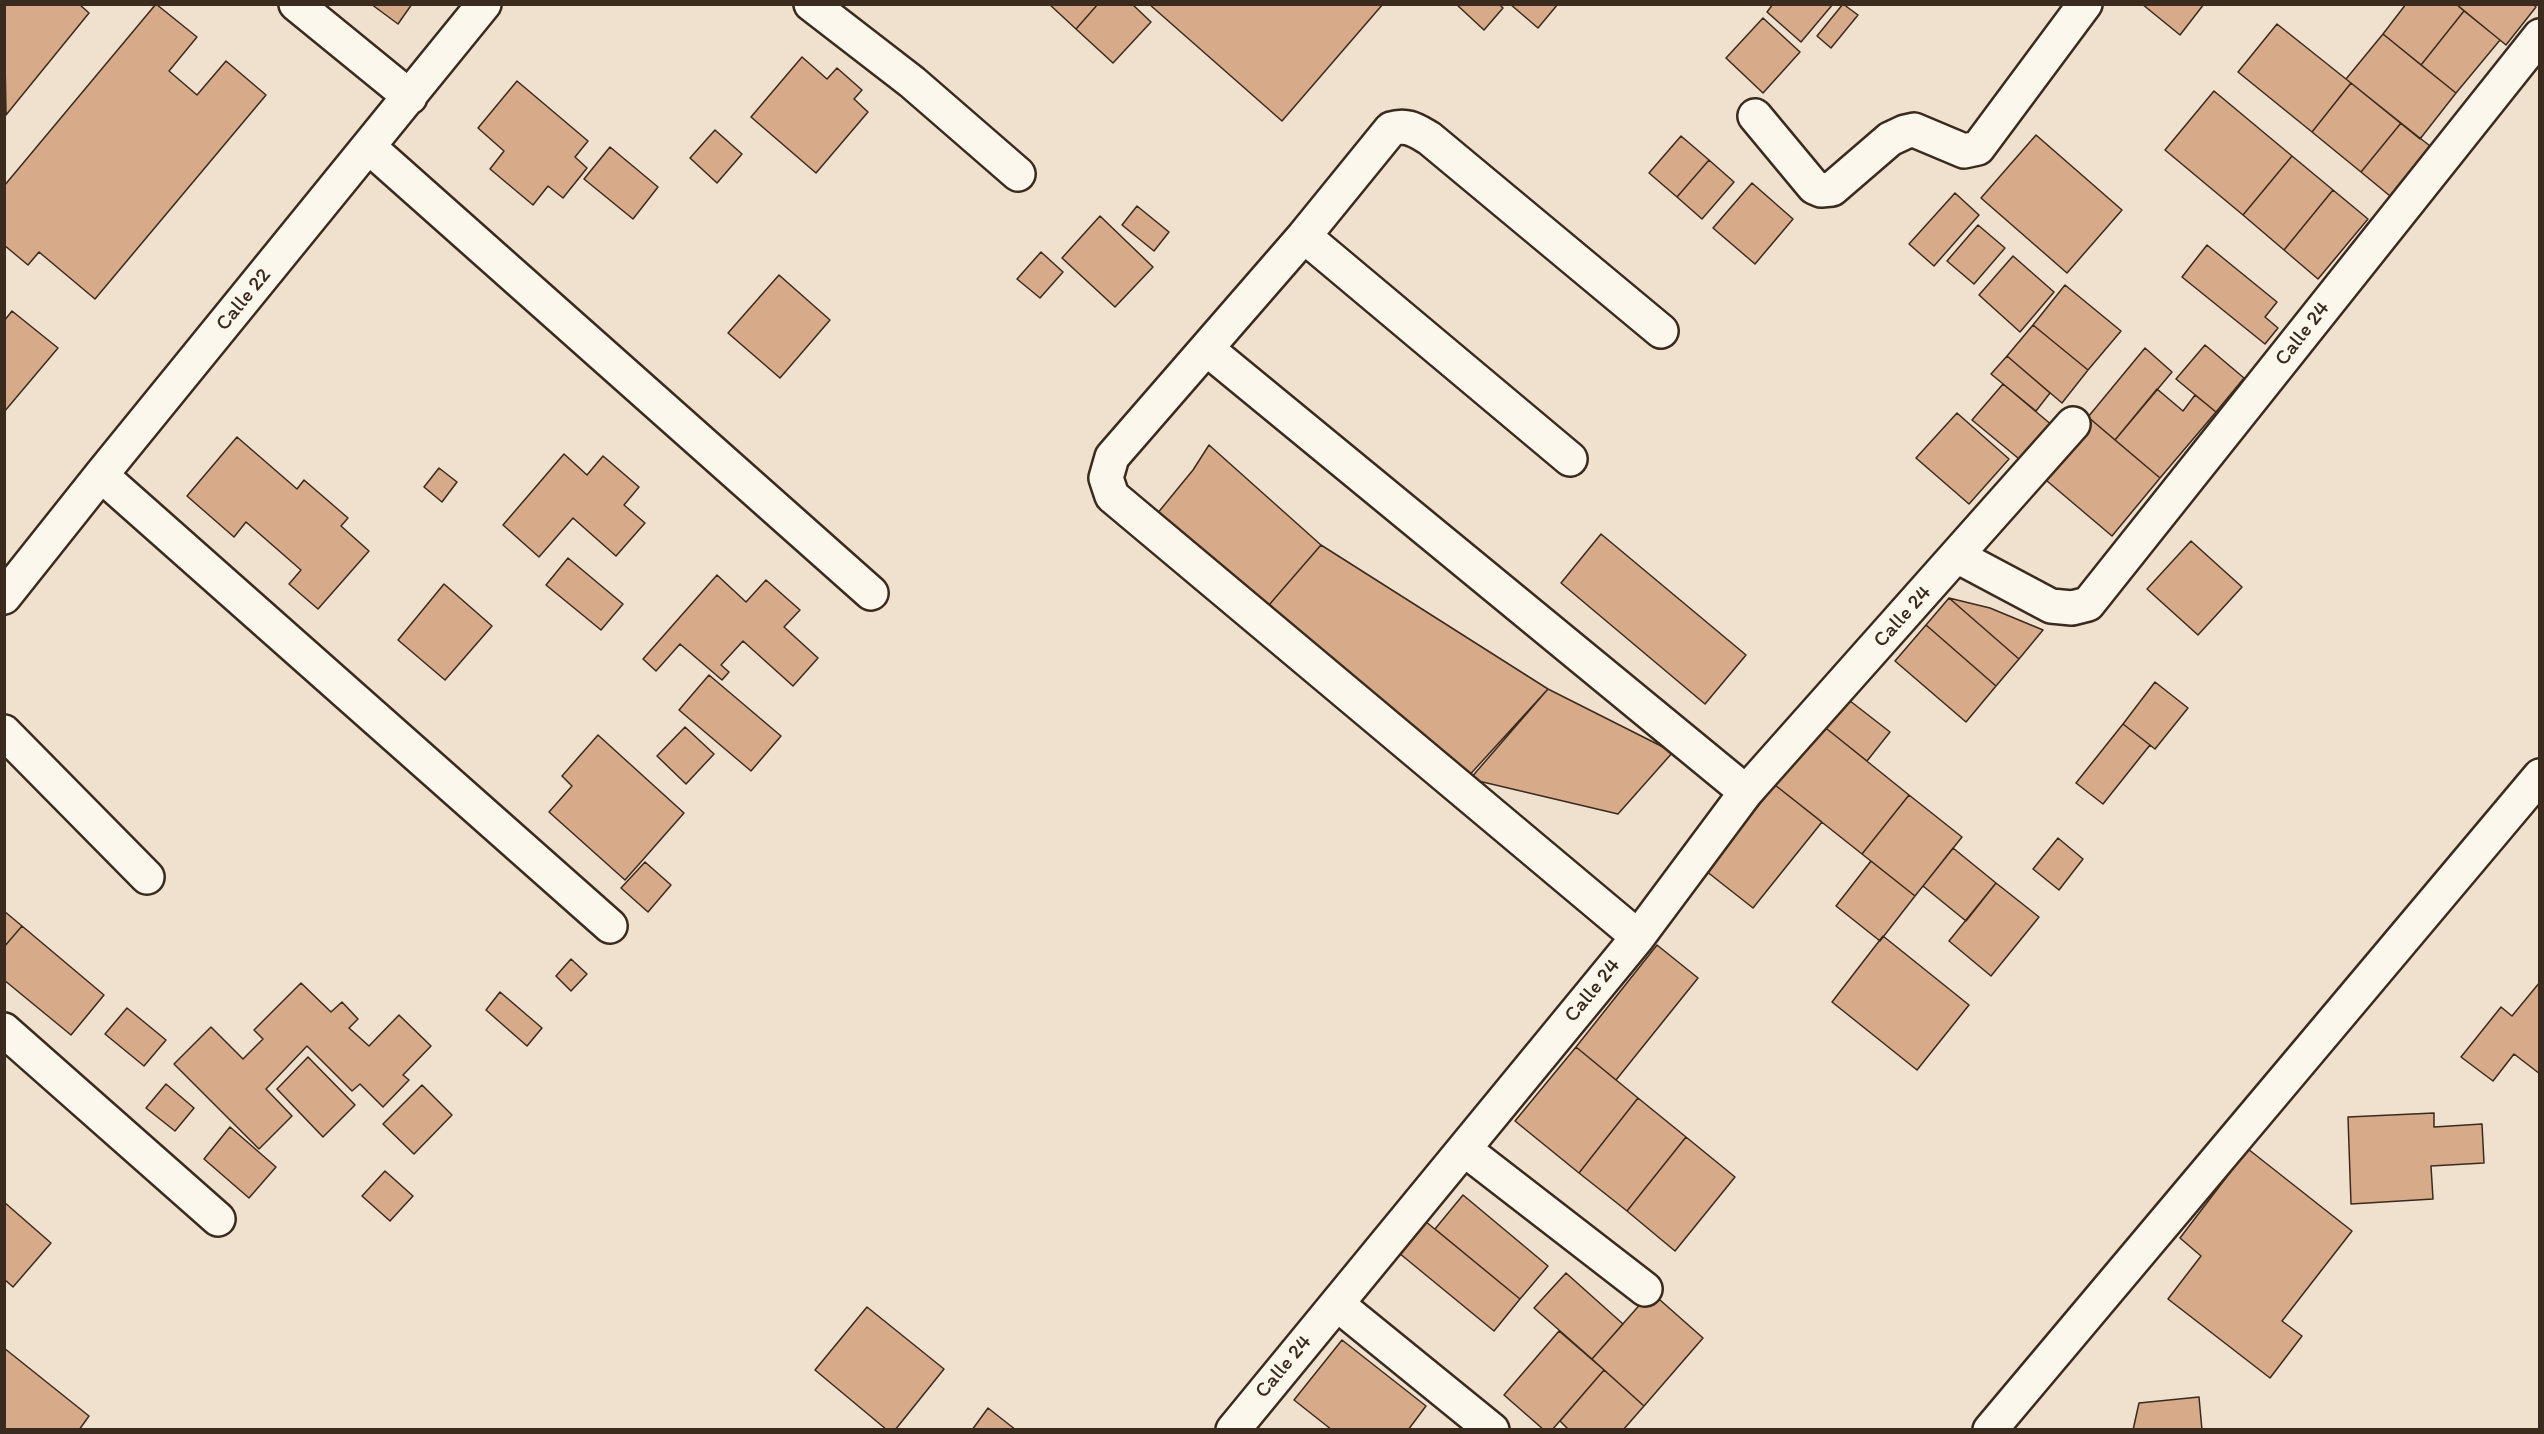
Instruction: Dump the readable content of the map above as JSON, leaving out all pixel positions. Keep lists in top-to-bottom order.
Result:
{
  "streets": {
    "street": ["Calle 22", "Calle 24"]
  }
}
